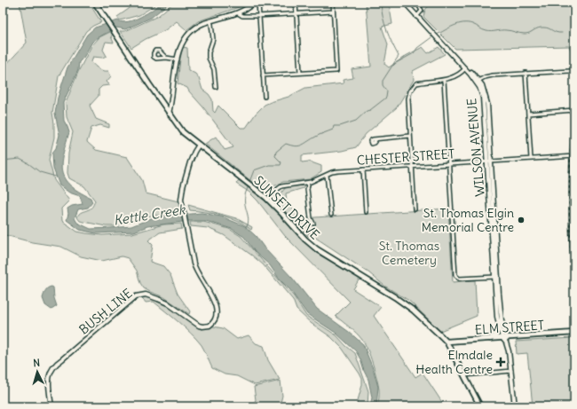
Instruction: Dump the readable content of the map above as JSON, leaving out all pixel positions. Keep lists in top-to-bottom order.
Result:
{
  "streets": {
    "main road": ["SUNSET DRIVE", "ELM STREET"],
    "street": ["WILSON AVENUE", "CHESTER STREET", "BUSH LINE"]
  },
  "crossings": [
    ["WILSON AVENUE", "CHESTER STREET"],
    ["WILSON AVENUE", "ELM STREET"],
    ["CHESTER STREET", "SUNSET DRIVE"],
    ["SUNSET DRIVE", "BUSH LINE"],
    ["SUNSET DRIVE", "ELM STREET"]
  ],
  "water": ["Kettle Creek"],
  "parks": ["St. Thomas Cemetery"],
  "places": {
    "other": ["St. Thomas Elgin Memorial Centre"],
    "health": ["Elmdale Health Centre"]
  },
  "north": "top"
}
